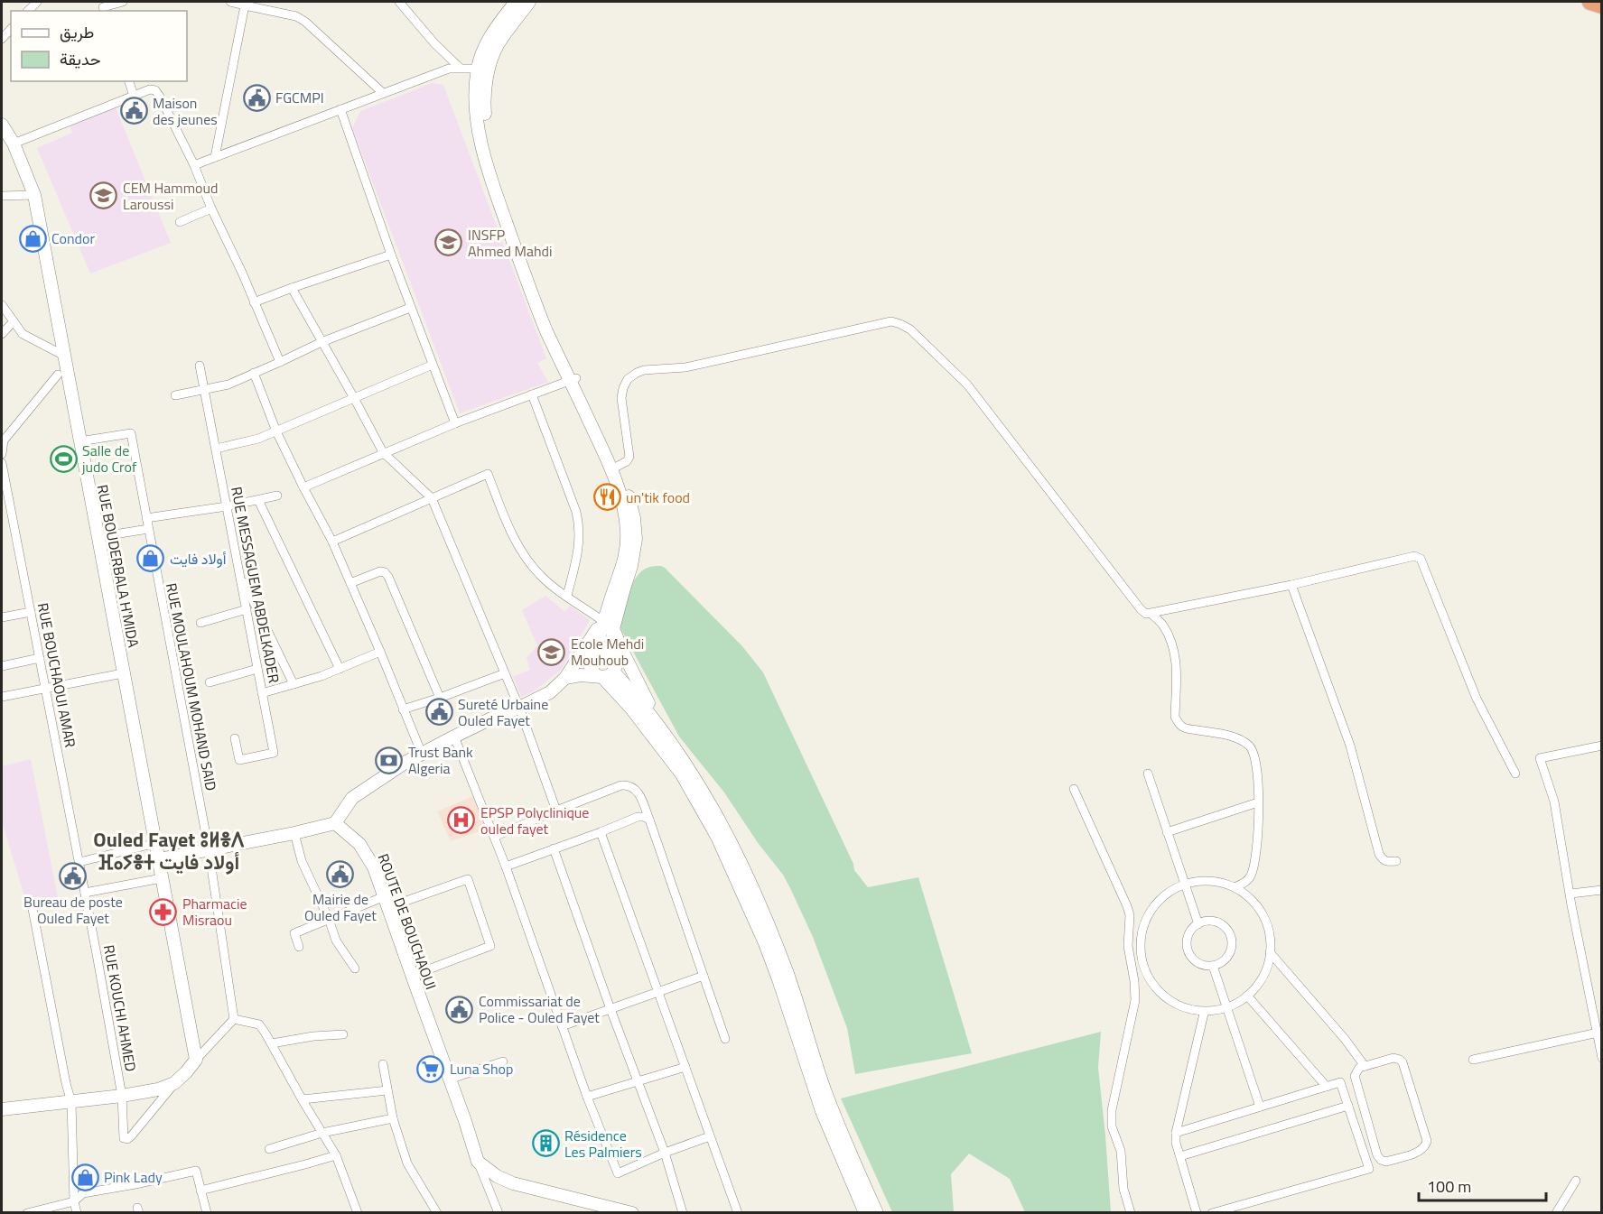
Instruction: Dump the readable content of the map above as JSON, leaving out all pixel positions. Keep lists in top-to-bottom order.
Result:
{
  "streets": {
    "main road": ["RUE BOUDERBALA H'MIDA", "ROUTE DE BOUCHAOUI"],
    "street": [
      "RUE MESSAGUEM ABDELKADER",
      "RUE BOUCHAOUI AMAR",
      "RUE MOULAHOUM MOHAND SAID",
      "RUE KOUCHI AHMED"
    ]
  },
  "crossings": [
    ["RUE BOUDERBALA H'MIDA", "RUE MOULAHOUM MOHAND SAID"],
    ["RUE BOUCHAOUI AMAR", "RUE KOUCHI AHMED"]
  ],
  "districts": ["Ouled Fayet ⵓⵍⴻⴷ ⴼⴰⵢⴻⵜ أولاد فايت"],
  "places": {
    "public building": [
      "FGCMPI",
      "Maison des jeunes",
      "Sureté Urbaine Ouled Fayet",
      "Mairie de Ouled Fayet",
      "Bureau de poste Ouled Fayet",
      "Commissariat de Police - Ouled Fayet"
    ],
    "school or university": ["CEM Hammoud Laroussi", "INSFP Ahmed Mahdi", "Ecole Mehdi Mouhoub"],
    "shop": ["Condor", "أولاد فايت", "Pink Lady"],
    "sports": ["Salle de judo Crof"],
    "restaurant": ["un'tik food"],
    "bank": ["Trust Bank Algeria"],
    "hospital": ["EPSP Polyclinique ouled fayet"],
    "pharmacy": ["Pharmacie Misraou"],
    "supermarket": ["Luna Shop"],
    "building": ["Résidence Les Palmiers"]
  },
  "legend": ["طريق", "حديقة"],
  "scale_bar": "100 m"
}
